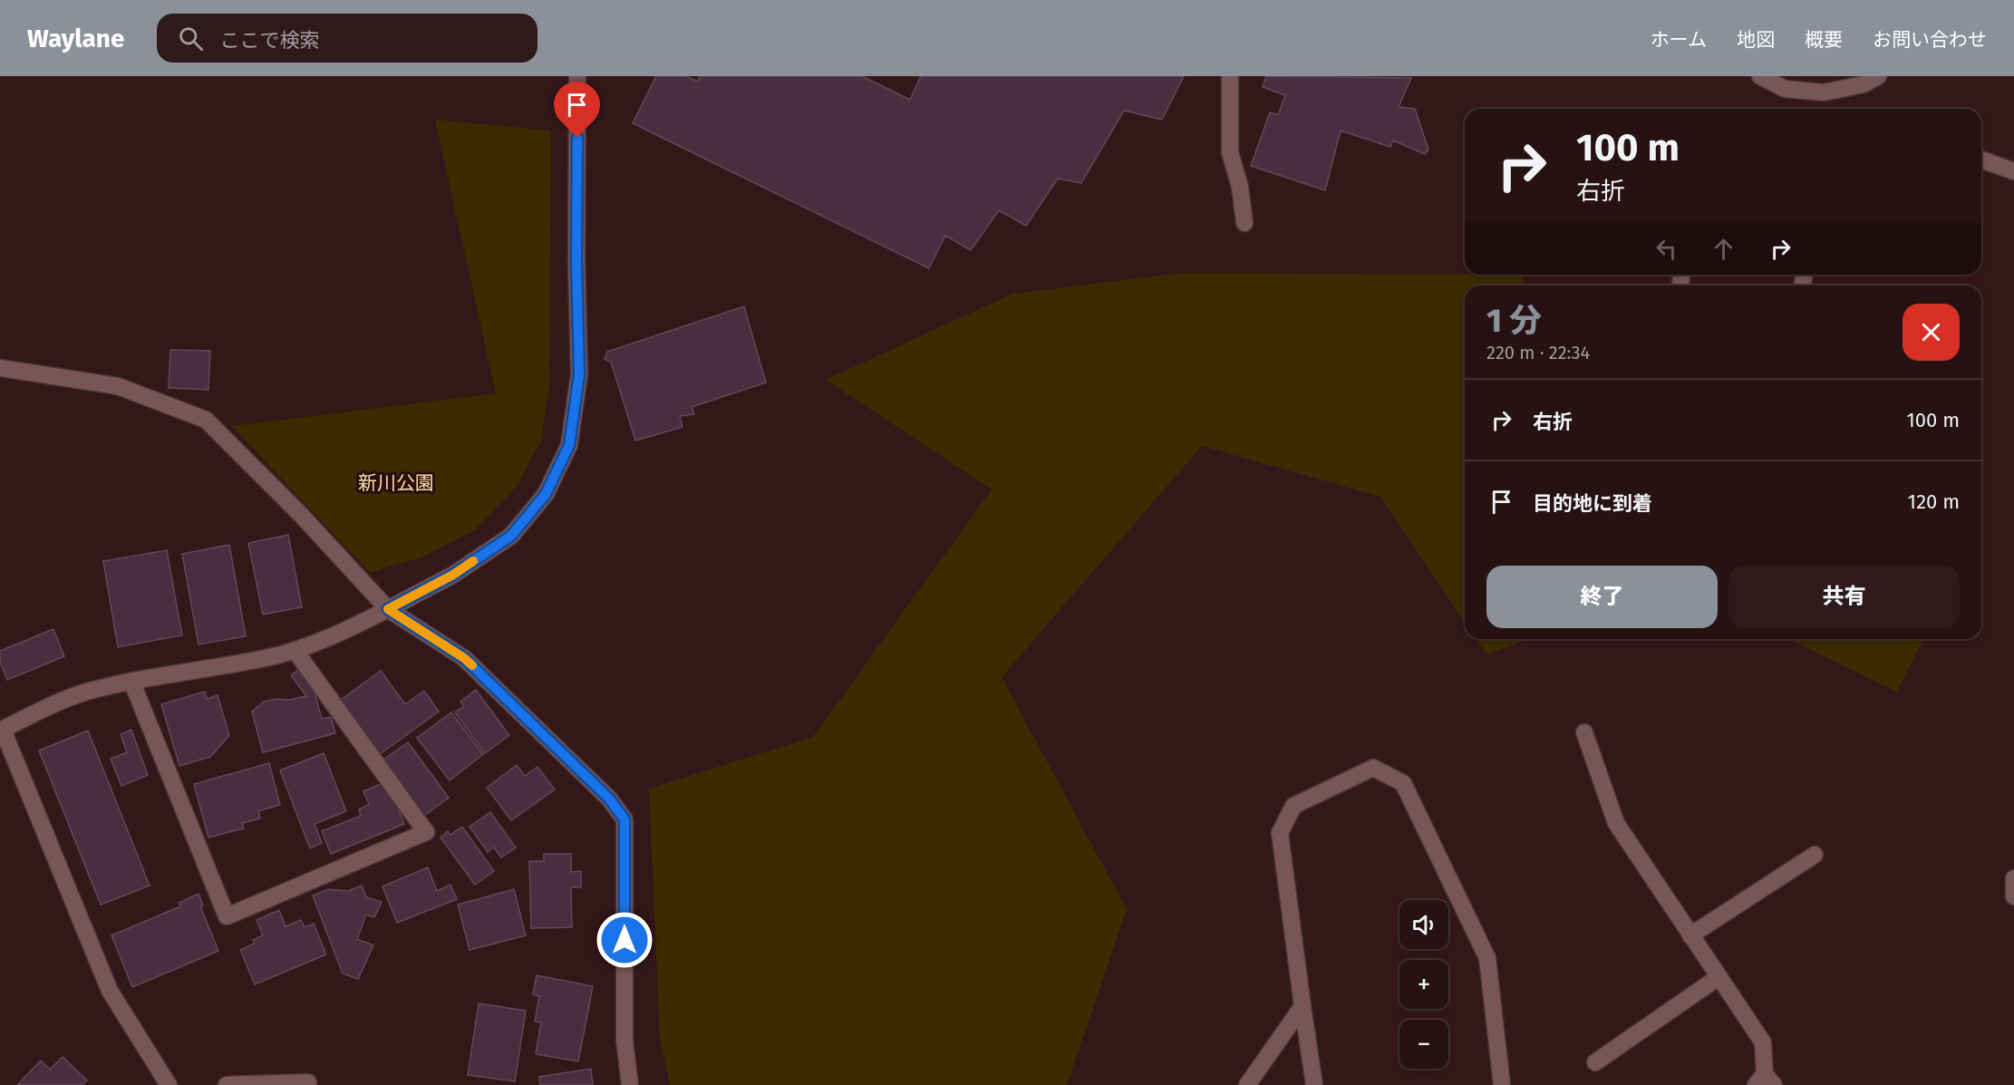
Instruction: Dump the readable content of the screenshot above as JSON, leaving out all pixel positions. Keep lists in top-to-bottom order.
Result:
{
  "parks": ["新川公園"],
  "page": {
    "header": "Waylane",
    "search": "ここで検索",
    "nav": [
      "ホーム",
      "地図",
      "概要",
      "お問い合わせ"
    ],
    "turn": ["100 m", "右折"],
    "heading": ["1 分", "220 m · 22:34"],
    "list": [
      {
        "name": "右折",
        "value": "100 m"
      },
      {
        "name": "目的地に到着",
        "value": "120 m"
      }
    ],
    "buttons": ["終了", "共有"],
    "map_buttons": ["+", "−"]
  }
}
